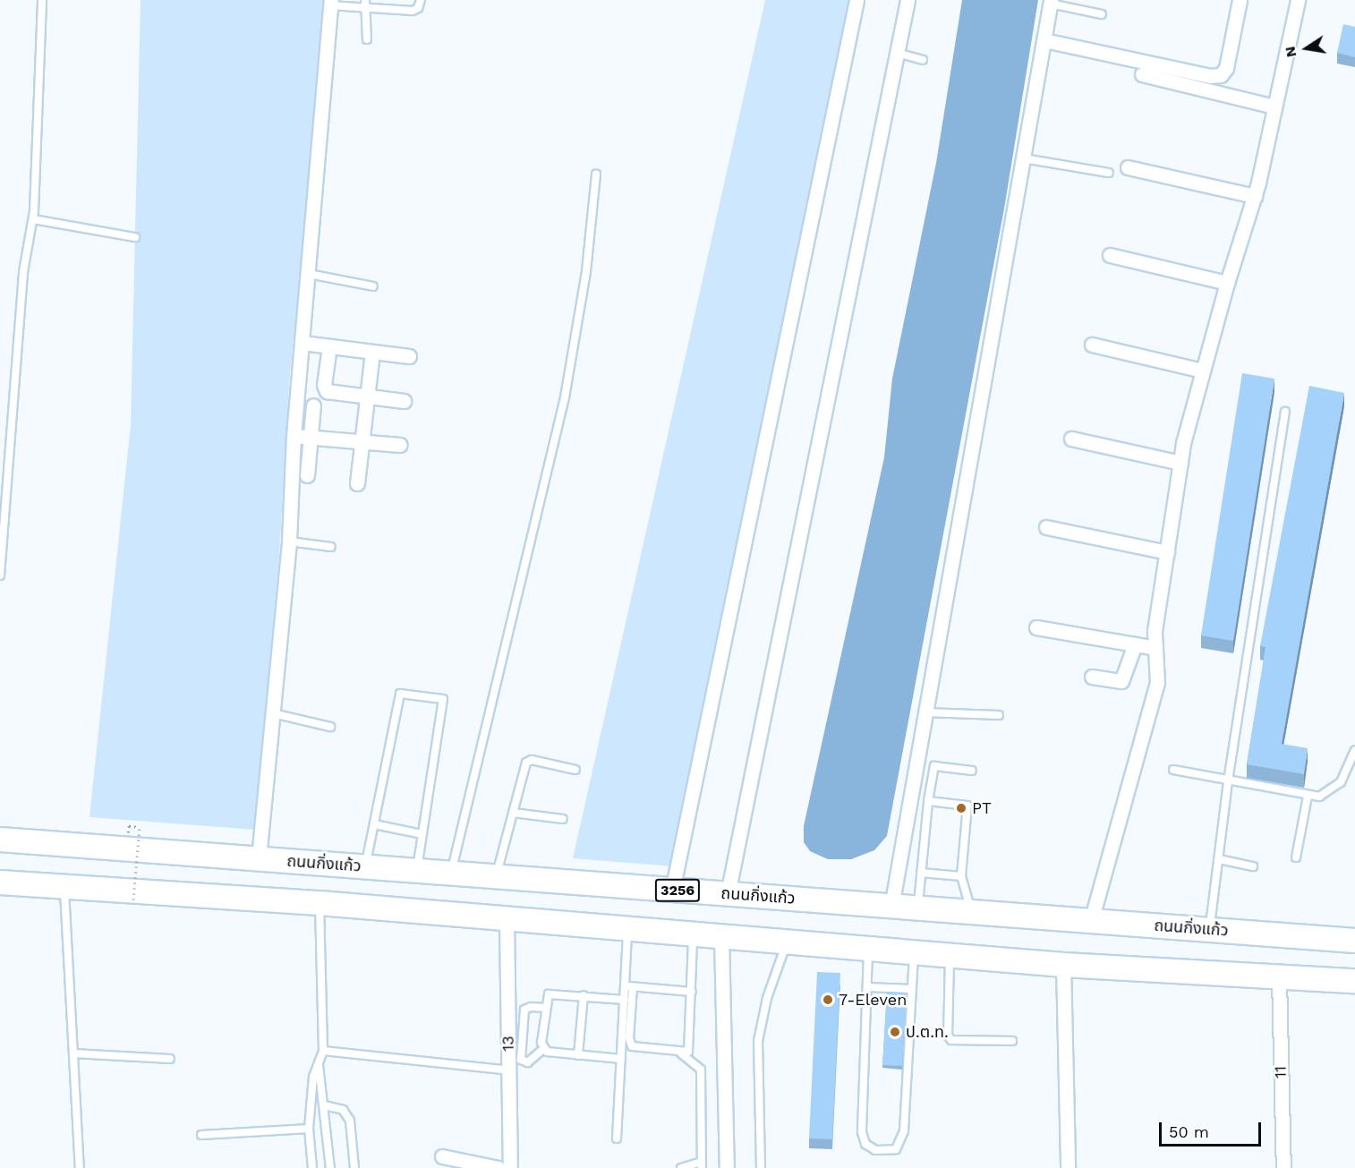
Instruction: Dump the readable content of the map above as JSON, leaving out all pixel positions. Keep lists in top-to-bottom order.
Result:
{
  "streets": {
    "main road": ["ถนนกิ่งแก้ว", "3256"],
    "street": ["13", "11"]
  },
  "places": ["PT", "7-Eleven", "ป.ต.ท."],
  "scale_bar": "50 m",
  "north": "left"
}
